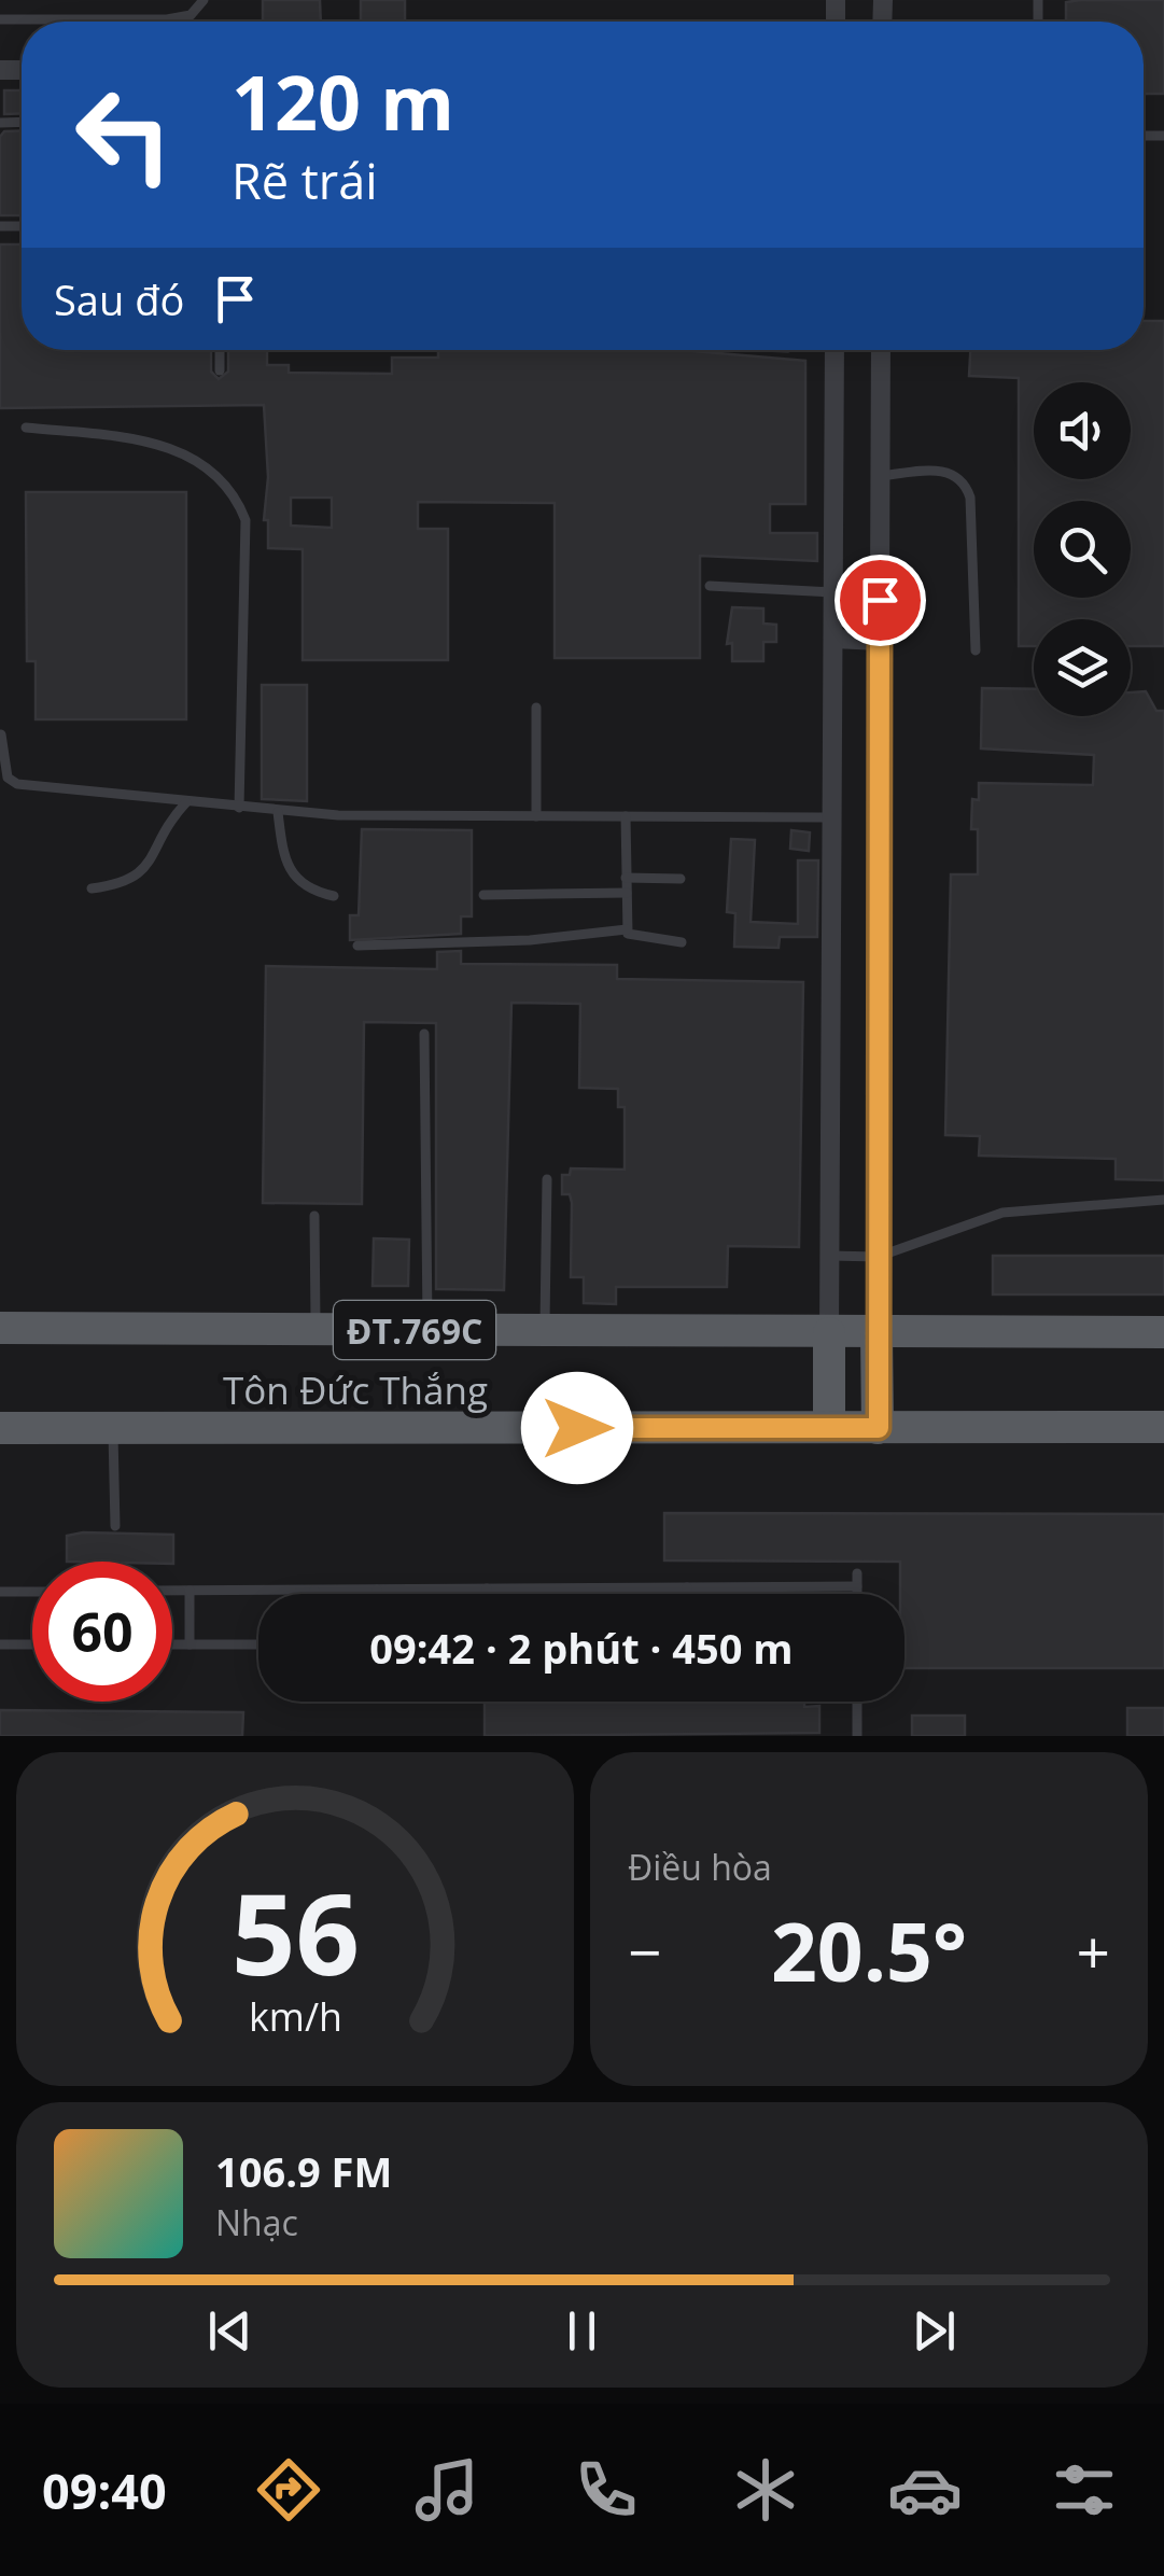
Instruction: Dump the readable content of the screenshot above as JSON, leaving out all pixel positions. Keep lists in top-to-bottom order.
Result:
{
  "streets": {
    "main road": ["ĐT.769C", "Tôn Đức Thắng"]
  },
  "page": {
    "turn": ["120 m", "Rẽ trái"],
    "then": "Sau đó",
    "limit": "60",
    "trip": "09:42 · 2 phút · 450 m",
    "tile": "Điều hòa",
    "heat": ["−", "20.5°", "+"],
    "song": ["106.9 FM", "Nhạc"],
    "tabs": "09:40",
    "gauge": ["56", "km/h"]
  }
}
